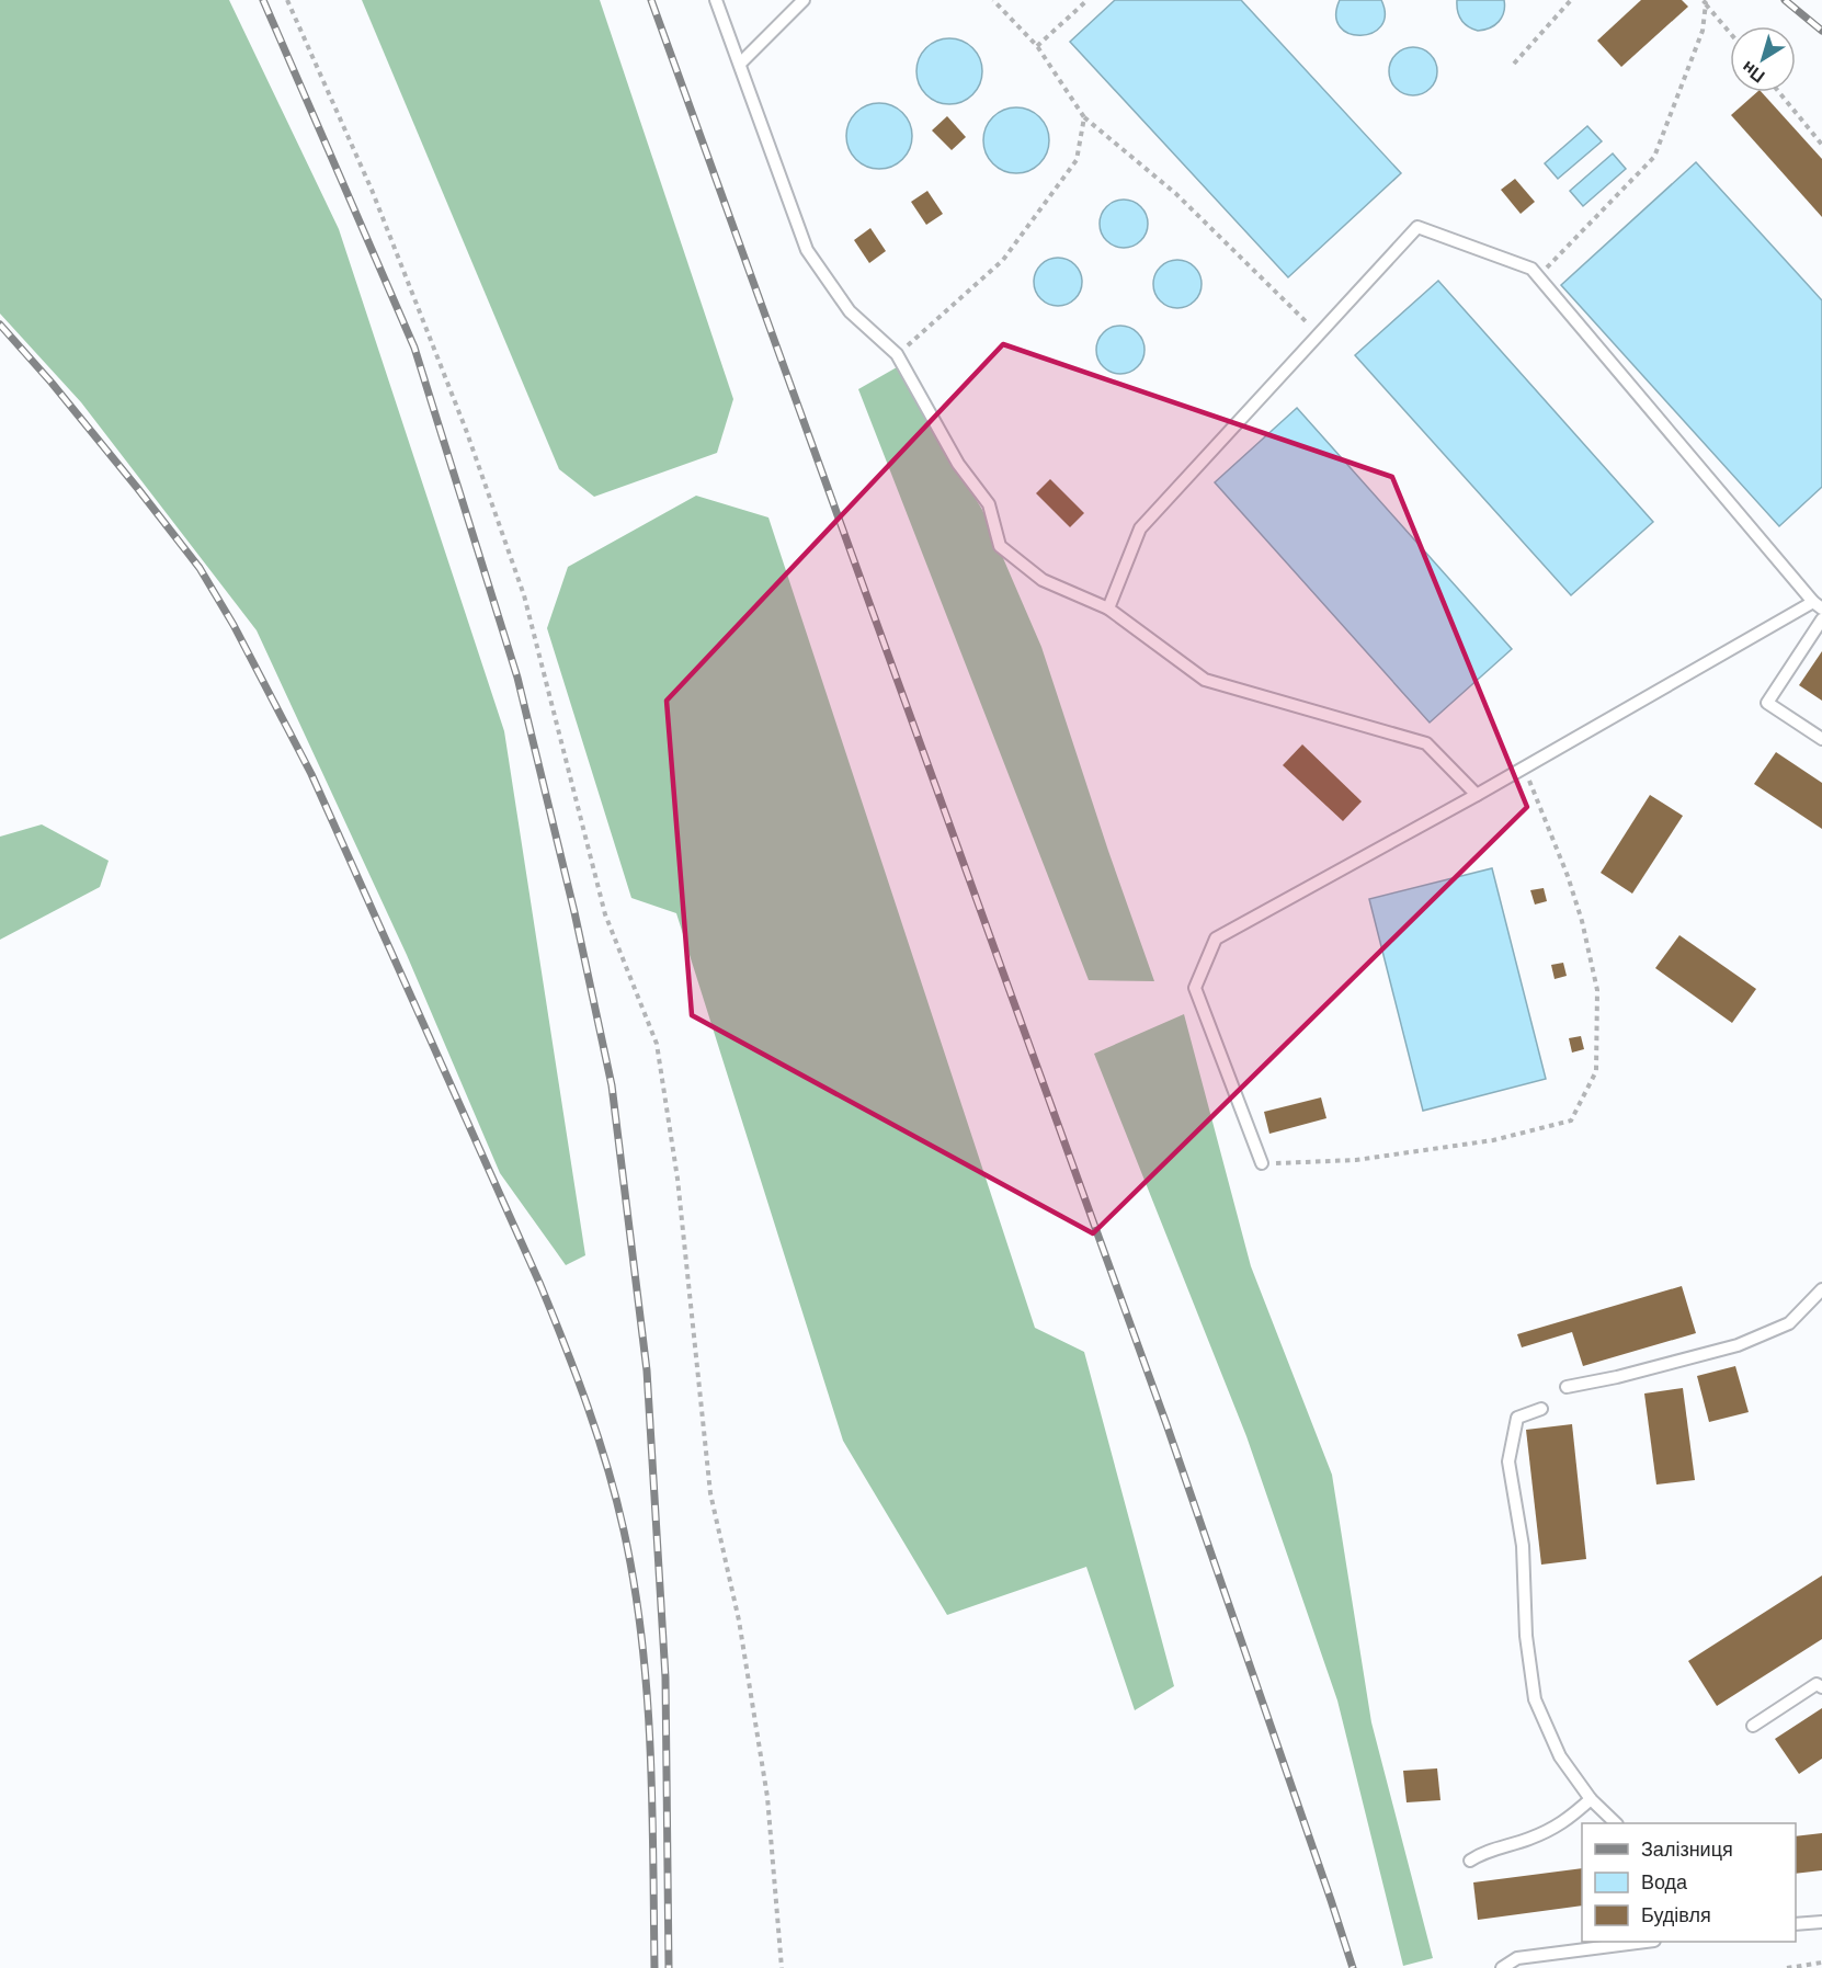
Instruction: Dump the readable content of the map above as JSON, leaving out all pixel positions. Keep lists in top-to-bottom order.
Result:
{
  "legend": ["Залізниця", "Вода", "Будівля"],
  "north": "bottom left"
}
